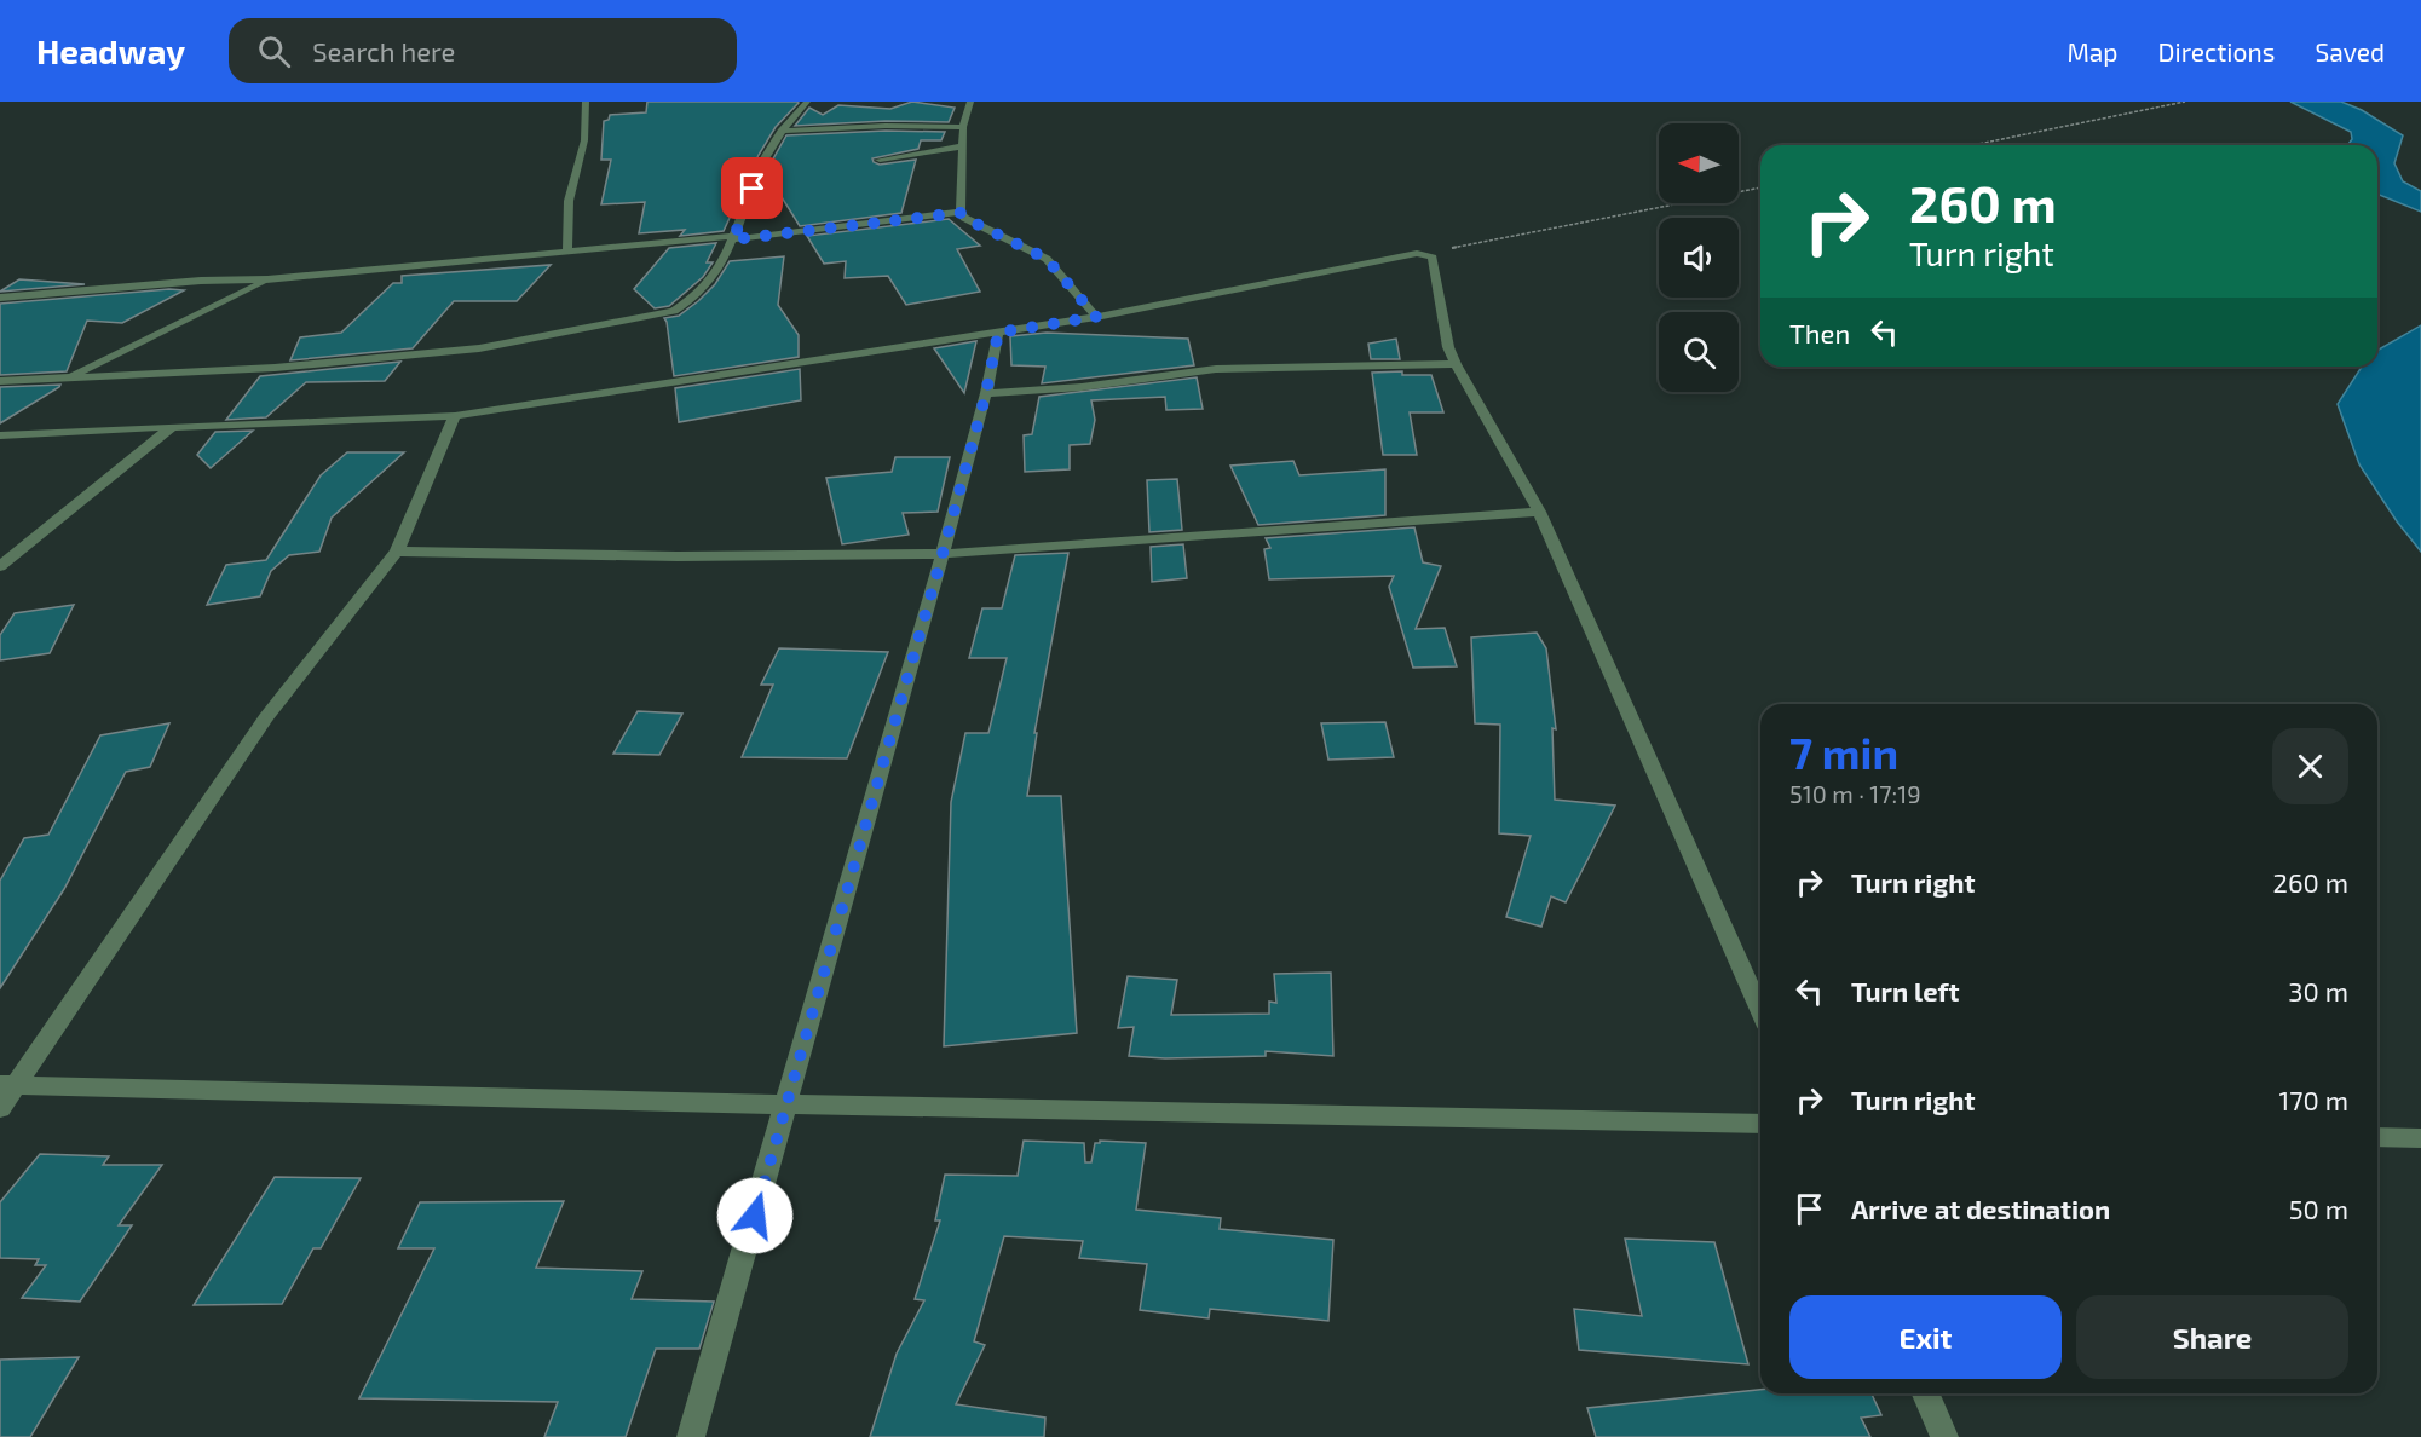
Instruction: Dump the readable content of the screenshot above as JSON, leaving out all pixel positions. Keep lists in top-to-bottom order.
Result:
{
  "north": "left",
  "page": {
    "header": "Headway",
    "search": "Search here",
    "nav": ["Map", "Directions", "Saved"],
    "turn": ["260 m", "Turn right"],
    "then": "Then",
    "heading": ["7 min", "510 m · 17:19"],
    "list": [
      {
        "name": "Turn right",
        "value": "260 m"
      },
      {
        "name": "Turn left",
        "value": "30 m"
      },
      {
        "name": "Turn right",
        "value": "170 m"
      },
      {
        "name": "Arrive at destination",
        "value": "50 m"
      }
    ],
    "buttons": ["Exit", "Share"]
  }
}
